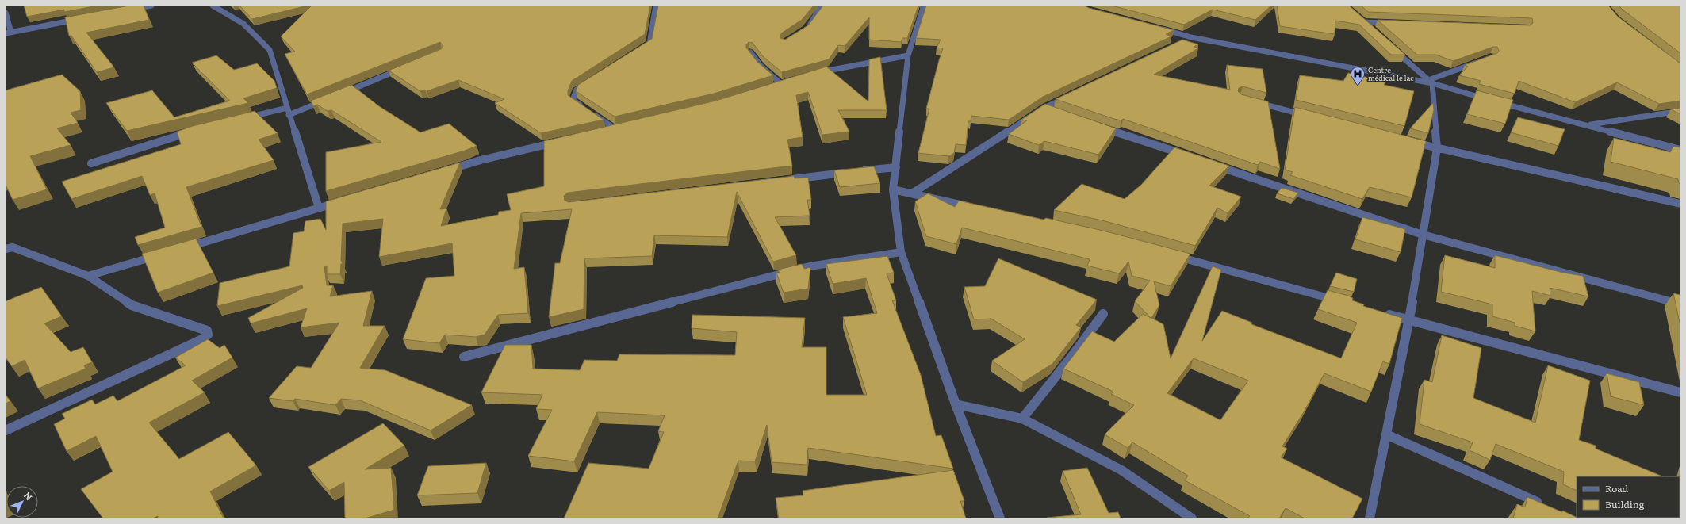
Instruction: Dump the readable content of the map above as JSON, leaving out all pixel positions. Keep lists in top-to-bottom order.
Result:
{
  "places": {
    "hospital": ["Centre médical le lac"]
  },
  "legend": ["Road", "Building"],
  "north": "top right"
}
